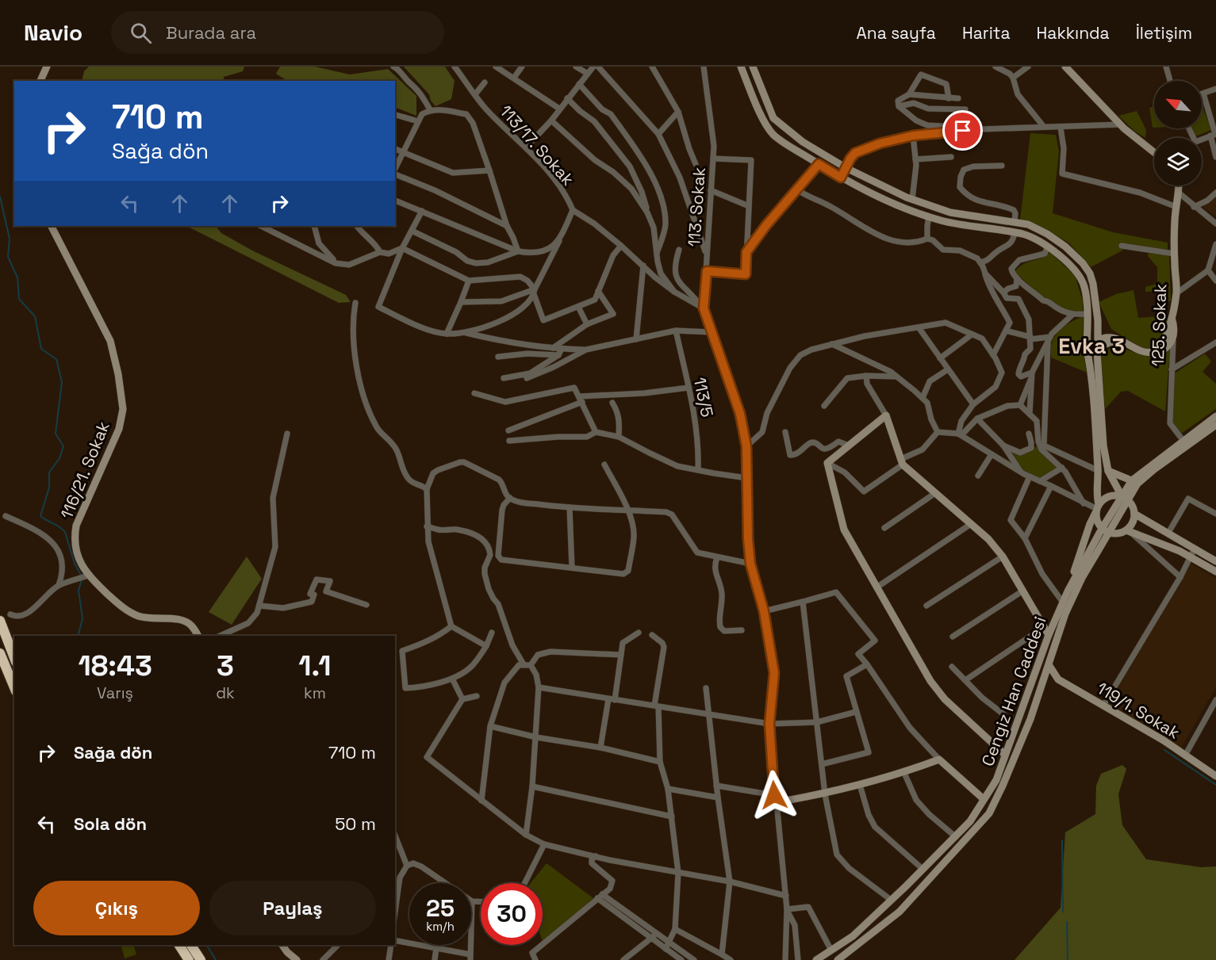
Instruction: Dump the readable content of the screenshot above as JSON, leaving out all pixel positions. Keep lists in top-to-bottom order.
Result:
{
  "streets": {
    "street": [
      "113/17. Sokak",
      "113. Sokak",
      "125. Sokak",
      "113/5",
      "116/21. Sokak",
      "Cengiz Han Caddesi",
      "119/1. Sokak"
    ]
  },
  "crossings": [
    ["125. Sokak", "Cengiz Han Caddesi"],
    ["Cengiz Han Caddesi", "119/1. Sokak"]
  ],
  "districts": ["Evka 3"],
  "north": "top left",
  "page": {
    "header": "Navio",
    "search": "Burada ara",
    "nav": [
      "Ana sayfa",
      "Harita",
      "Hakkında",
      "İletişim"
    ],
    "turn": ["710 m", "Sağa dön"],
    "eta": [
      "18:43",
      "Varış",
      "3",
      "dk",
      "1.1",
      "km"
    ],
    "list": [
      {
        "name": "Sağa dön",
        "value": "710 m"
      },
      {
        "name": "Sola dön",
        "value": "50 m"
      }
    ],
    "buttons": ["Çıkış", "Paylaş"],
    "speed": "25 km/h",
    "limit": "30"
  }
}
